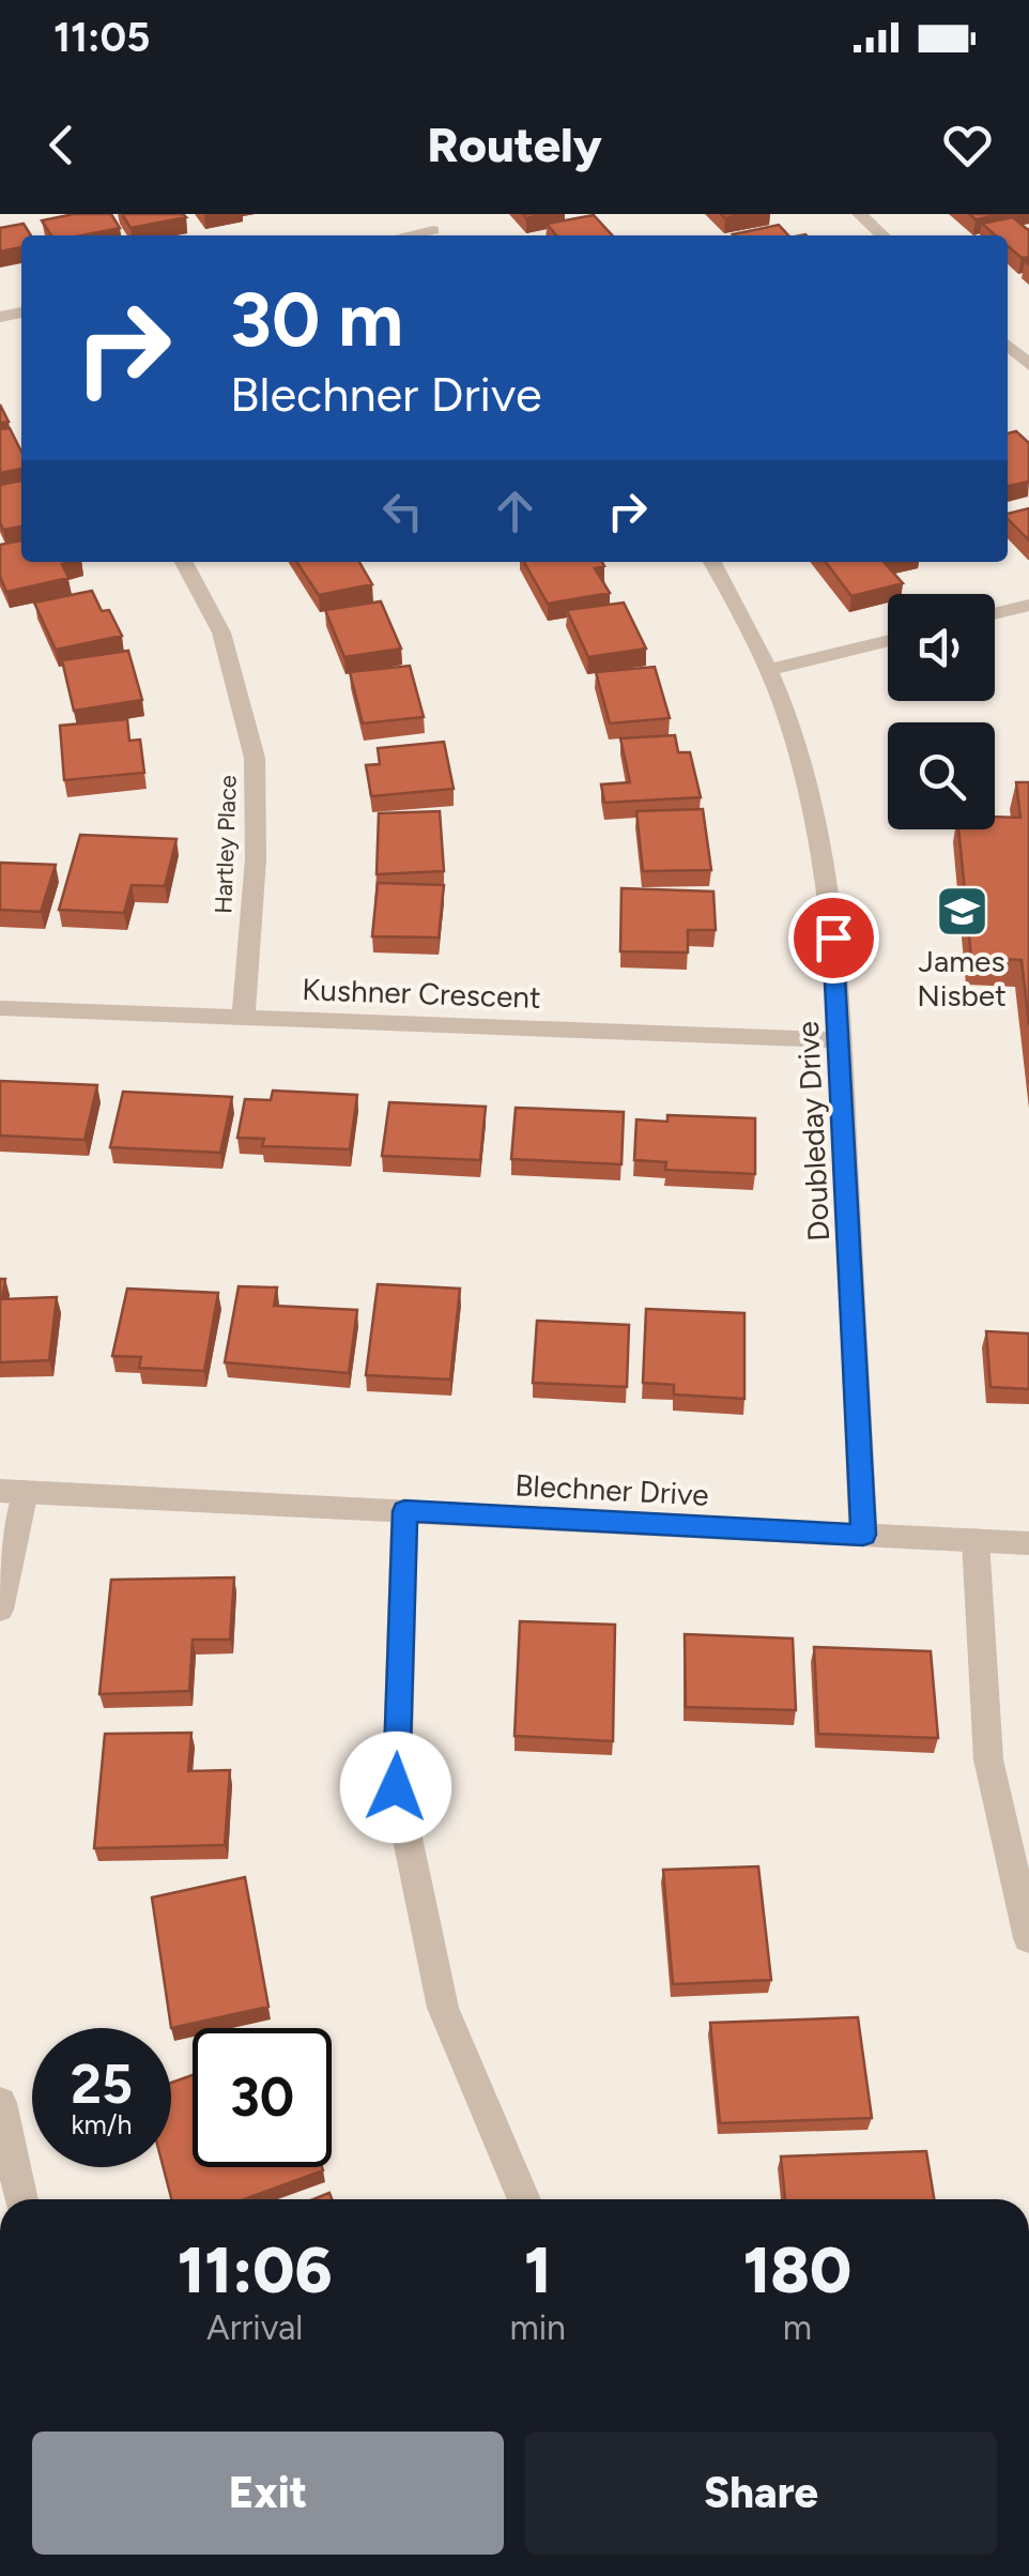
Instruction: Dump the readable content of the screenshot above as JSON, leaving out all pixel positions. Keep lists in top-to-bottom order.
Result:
{
  "streets": {
    "street": [
      "Hartley Place",
      "Kushner Crescent",
      "Doubleday Drive",
      "Blechner Drive"
    ]
  },
  "crossings": [
    ["Hartley Place", "Kushner Crescent"],
    ["Kushner Crescent", "Doubleday Drive"],
    ["Doubleday Drive", "Blechner Drive"]
  ],
  "places": {
    "school or university": ["James Nisbet"]
  },
  "page": {
    "status": "11:05",
    "header": "Routely",
    "turn": ["30 m", "Blechner Drive"],
    "speed": "25 km/h",
    "limit": "30",
    "eta": [
      "11:06",
      "Arrival",
      "1",
      "min",
      "180",
      "m"
    ],
    "buttons": ["Exit", "Share"]
  }
}
